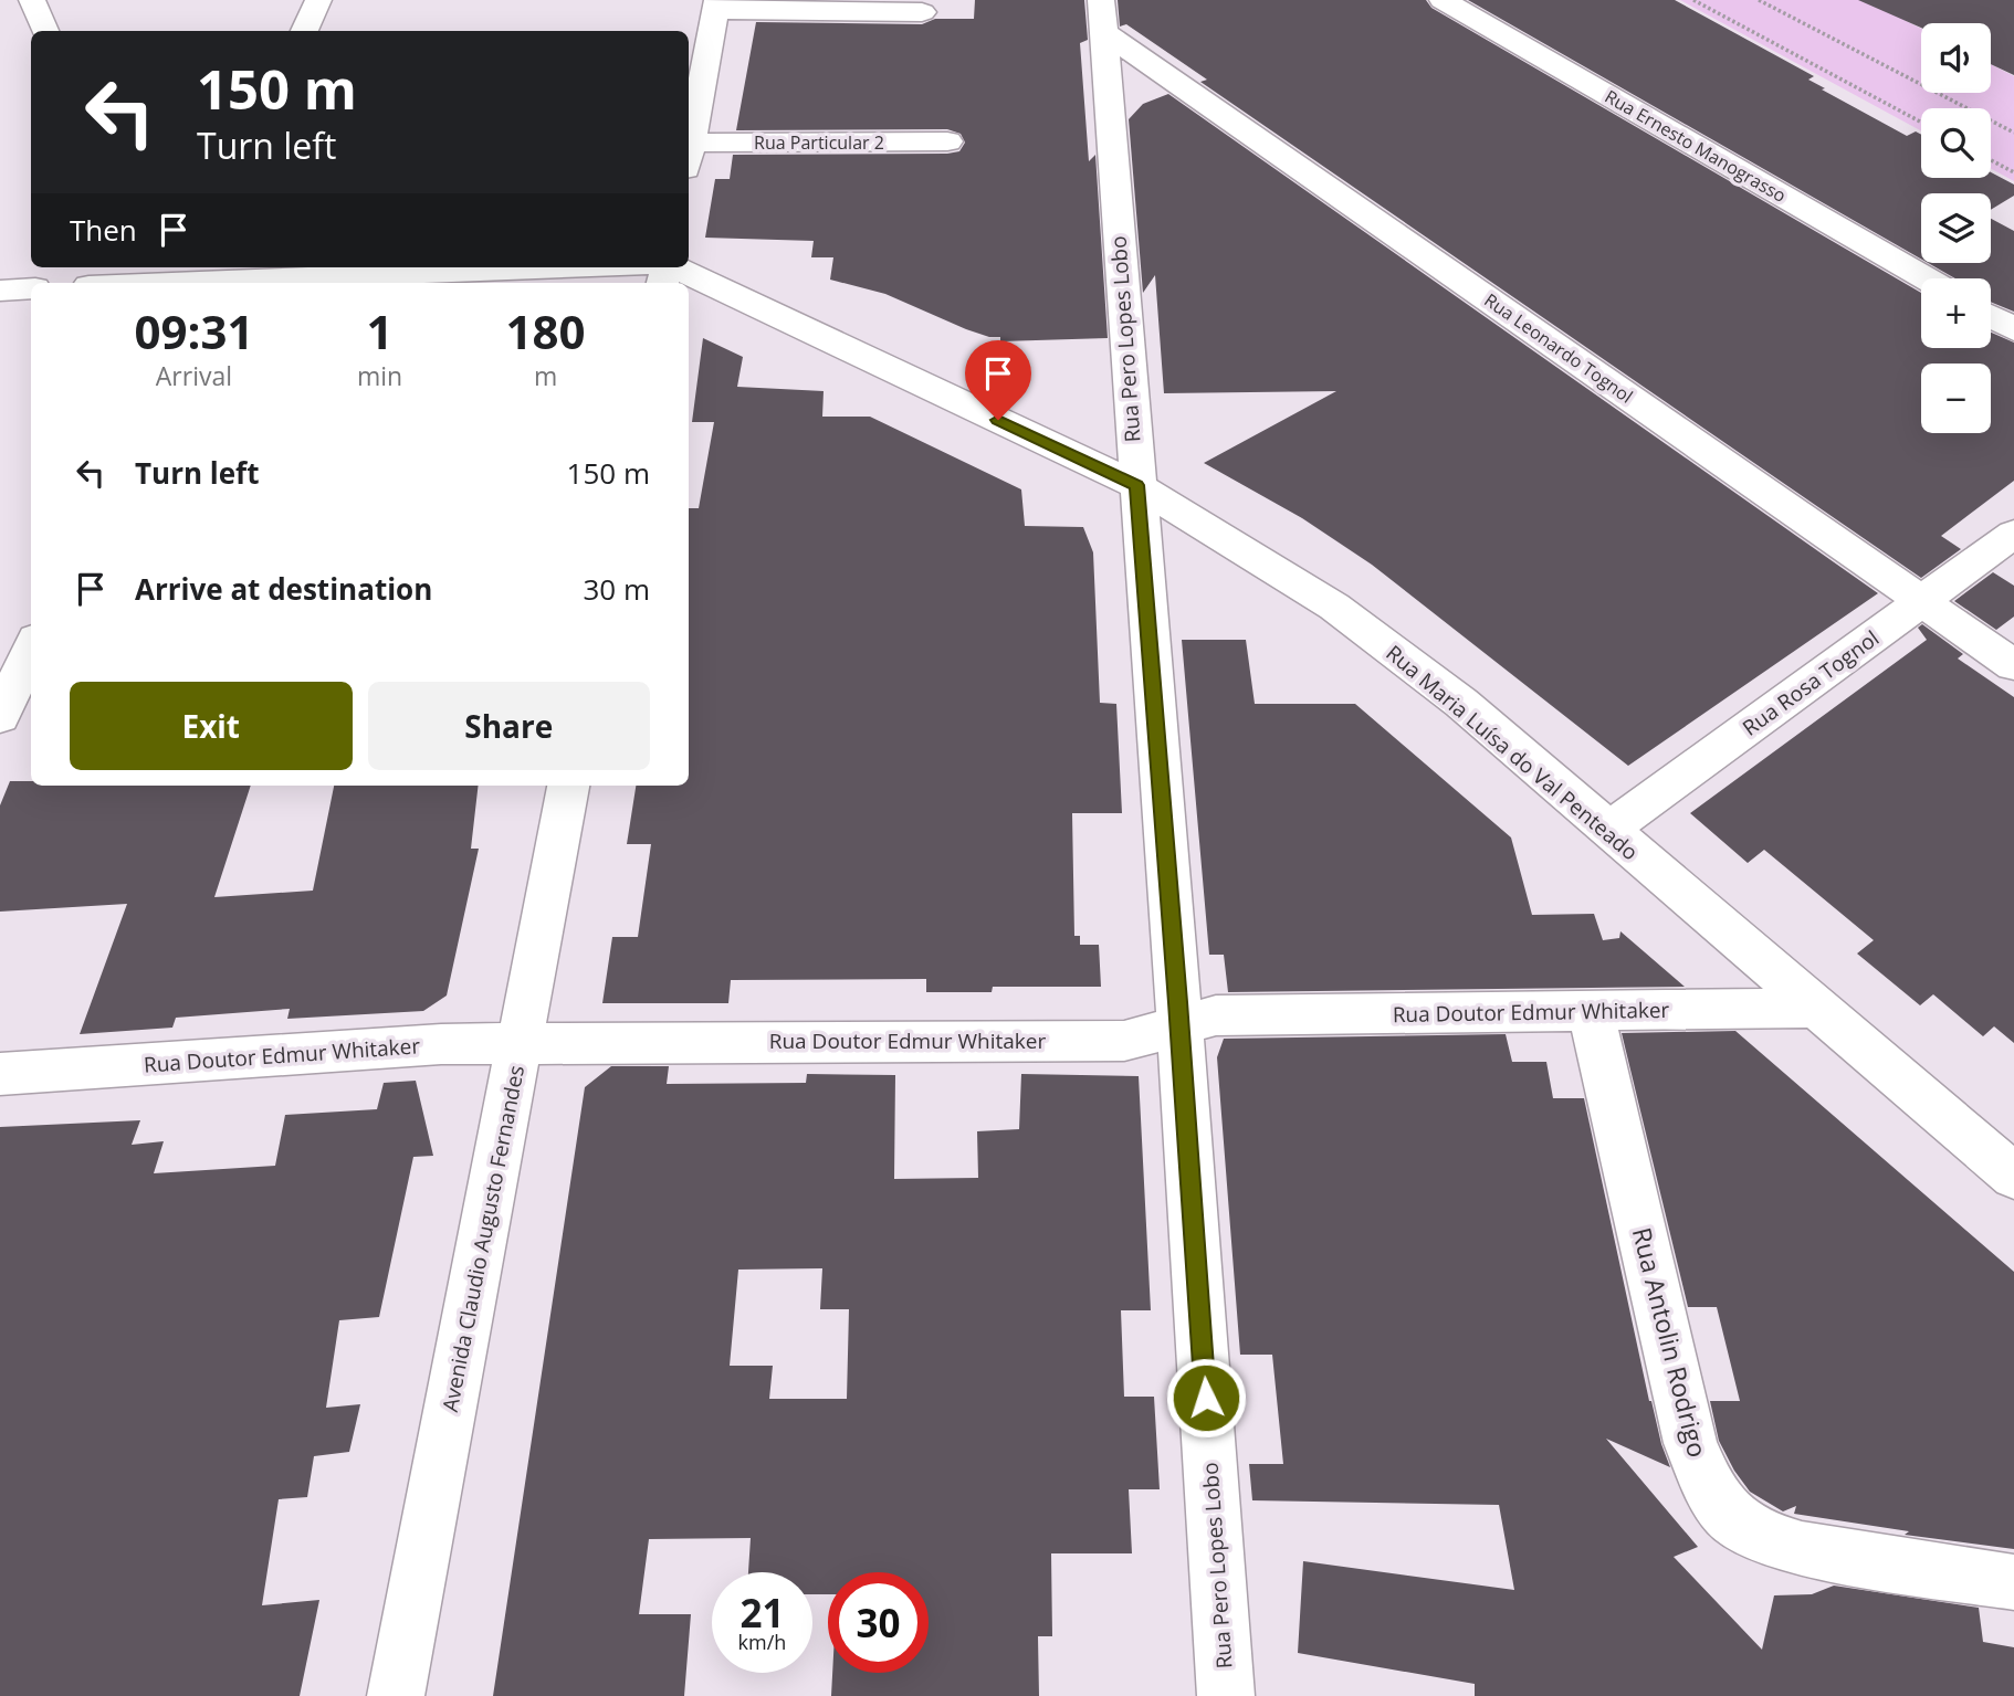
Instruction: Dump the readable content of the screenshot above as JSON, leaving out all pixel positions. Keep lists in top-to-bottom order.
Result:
{
  "streets": {
    "street": [
      "Rua Particular 2",
      "Rua Ernesto Manograsso",
      "Rua Pero Lopes Lobo",
      "Rua Leonardo Tognol",
      "Rua Rosa Tognol",
      "Rua Maria Luísa do Val Penteado",
      "Rua Doutor Edmur Whitaker",
      "Avenida Claudio Augusto Fernandes",
      "Rua Antolin Rodrigo"
    ]
  },
  "crossings": [
    ["Rua Pero Lopes Lobo", "Rua Leonardo Tognol"],
    ["Rua Pero Lopes Lobo", "Rua Maria Luísa do Val Penteado"],
    ["Rua Pero Lopes Lobo", "Rua Doutor Edmur Whitaker"],
    ["Rua Leonardo Tognol", "Rua Rosa Tognol"],
    ["Rua Rosa Tognol", "Rua Maria Luísa do Val Penteado"],
    ["Rua Maria Luísa do Val Penteado", "Rua Doutor Edmur Whitaker"],
    ["Rua Doutor Edmur Whitaker", "Avenida Claudio Augusto Fernandes"],
    ["Rua Doutor Edmur Whitaker", "Rua Antolin Rodrigo"]
  ],
  "page": {
    "map_buttons": ["+", "−"],
    "turn": ["150 m", "Turn left"],
    "then": "Then",
    "eta": [
      "09:31",
      "Arrival",
      "1",
      "min",
      "180",
      "m"
    ],
    "list": [
      {
        "name": "Turn left",
        "value": "150 m"
      },
      {
        "name": "Arrive at destination",
        "value": "30 m"
      }
    ],
    "buttons": ["Exit", "Share"],
    "speed": "21 km/h",
    "limit": "30"
  }
}
